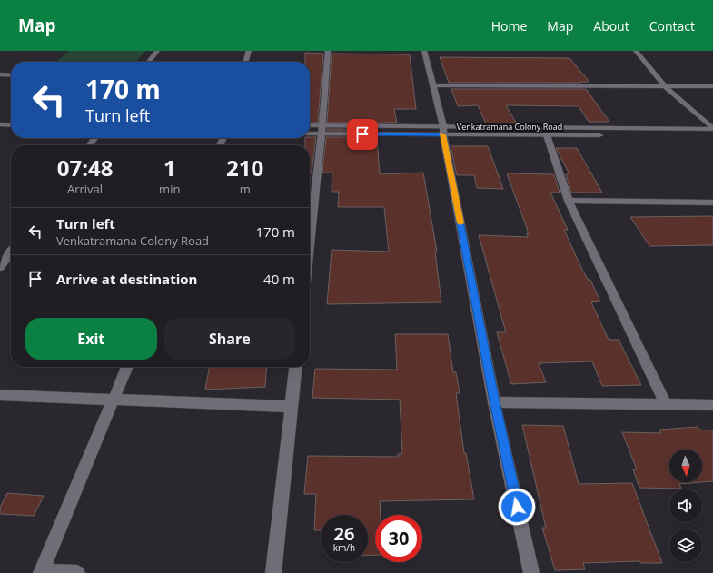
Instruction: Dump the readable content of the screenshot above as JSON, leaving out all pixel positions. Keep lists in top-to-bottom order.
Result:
{
  "streets": {
    "street": ["Venkatramana Colony Road"]
  },
  "north": "bottom",
  "page": {
    "header": "Map",
    "nav": [
      "Home",
      "Map",
      "About",
      "Contact"
    ],
    "turn": ["170 m", "Turn left"],
    "eta": [
      "07:48",
      "Arrival",
      "1",
      "min",
      "210",
      "m"
    ],
    "list": [
      {
        "name": "Turn left",
        "note": "Venkatramana Colony Road",
        "value": "170 m"
      },
      {
        "name": "Arrive at destination",
        "value": "40 m"
      }
    ],
    "buttons": ["Exit", "Share"],
    "speed": "26 km/h",
    "limit": "30"
  }
}
